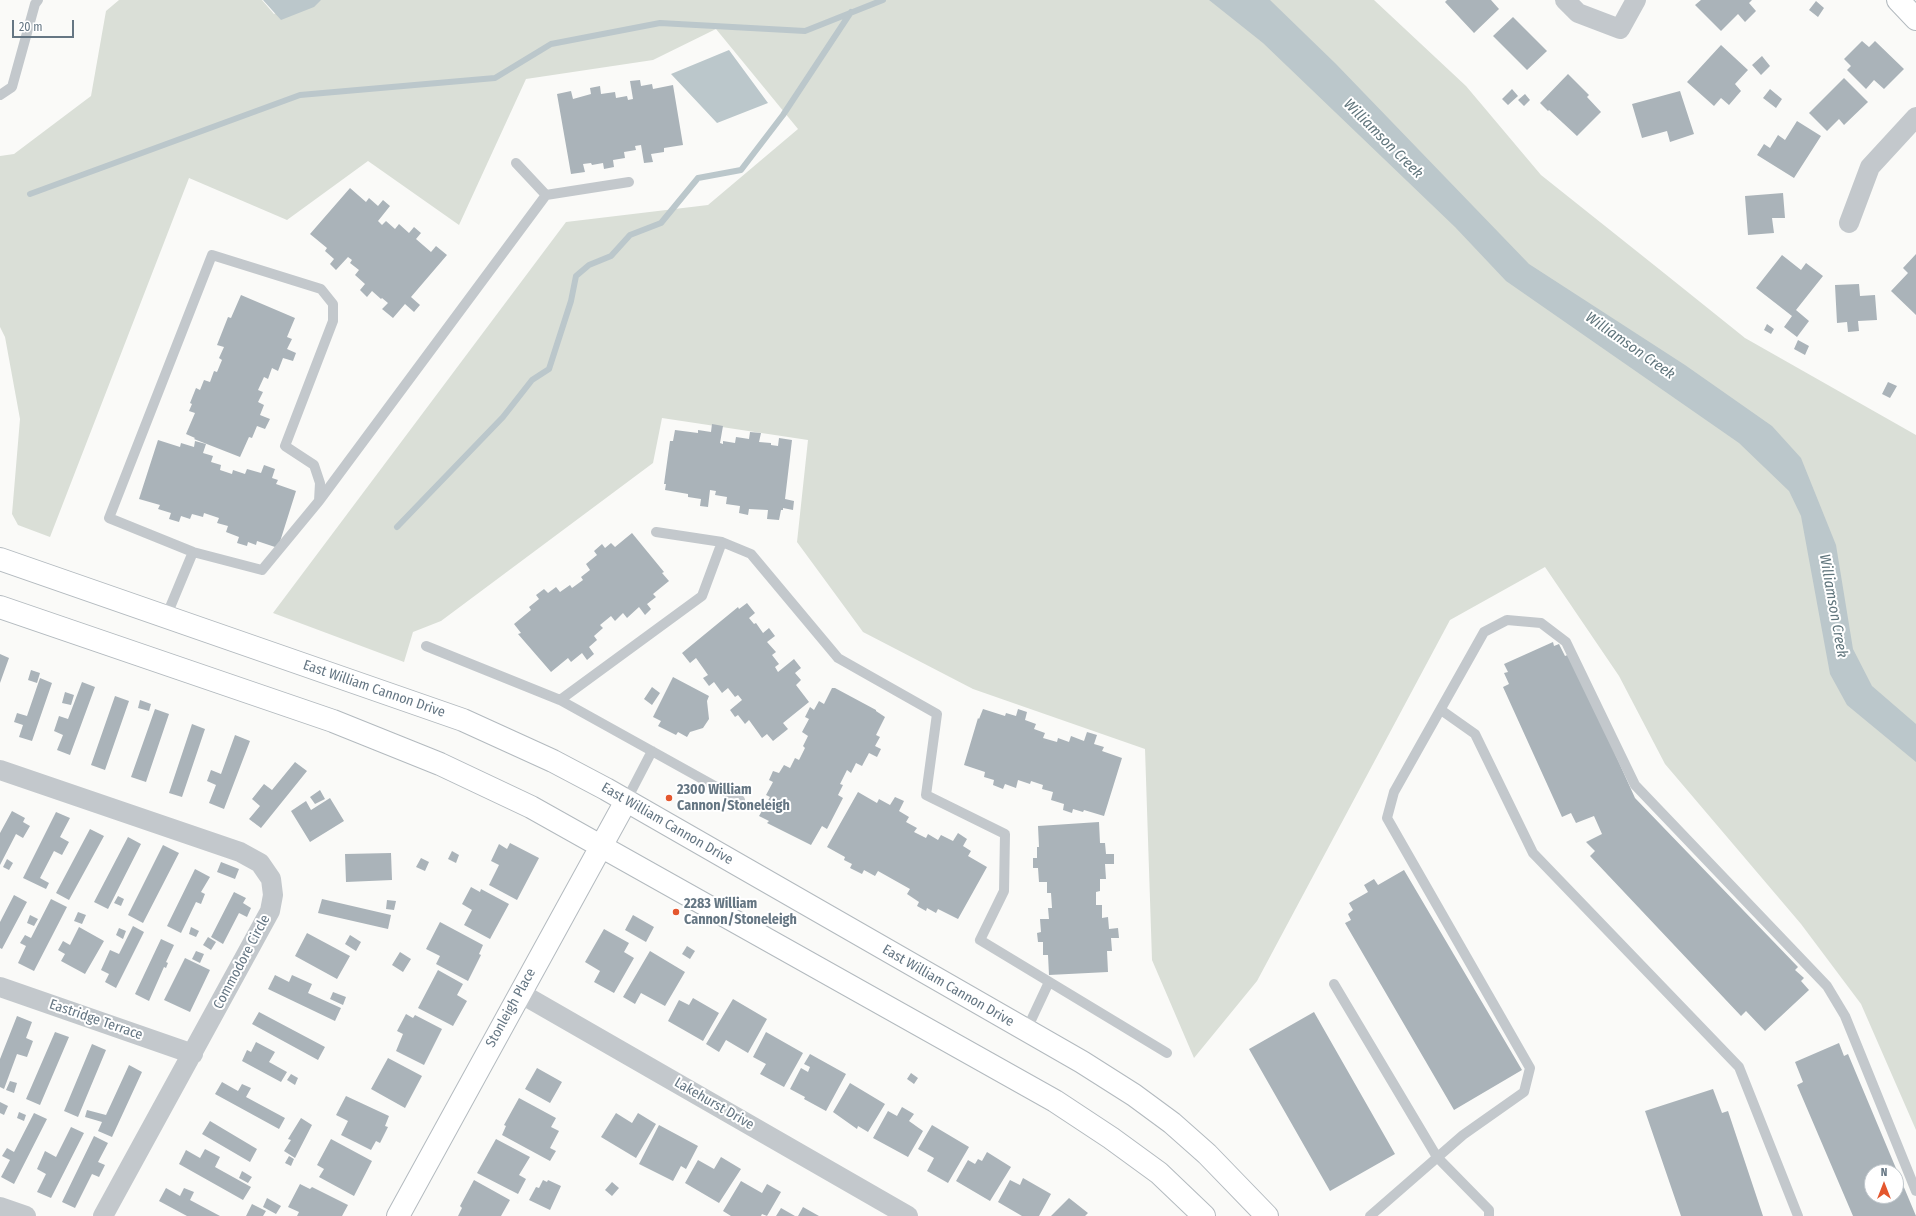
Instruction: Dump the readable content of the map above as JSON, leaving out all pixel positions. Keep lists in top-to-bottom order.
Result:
{
  "streets": {
    "main road": ["East William Cannon Drive", "Stonleigh Place"],
    "street": ["Commodore Circle", "Eastridge Terrace", "Lakehurst Drive"]
  },
  "crossings": [
    ["East William Cannon Drive", "Stonleigh Place"],
    ["Commodore Circle", "Eastridge Terrace"],
    ["Stonleigh Place", "Lakehurst Drive"]
  ],
  "water": ["Williamson Creek"],
  "places": ["2300 William Cannon/Stoneleigh", "2283 William Cannon/Stoneleigh"],
  "scale_bar": "20 m",
  "north": "top"
}
